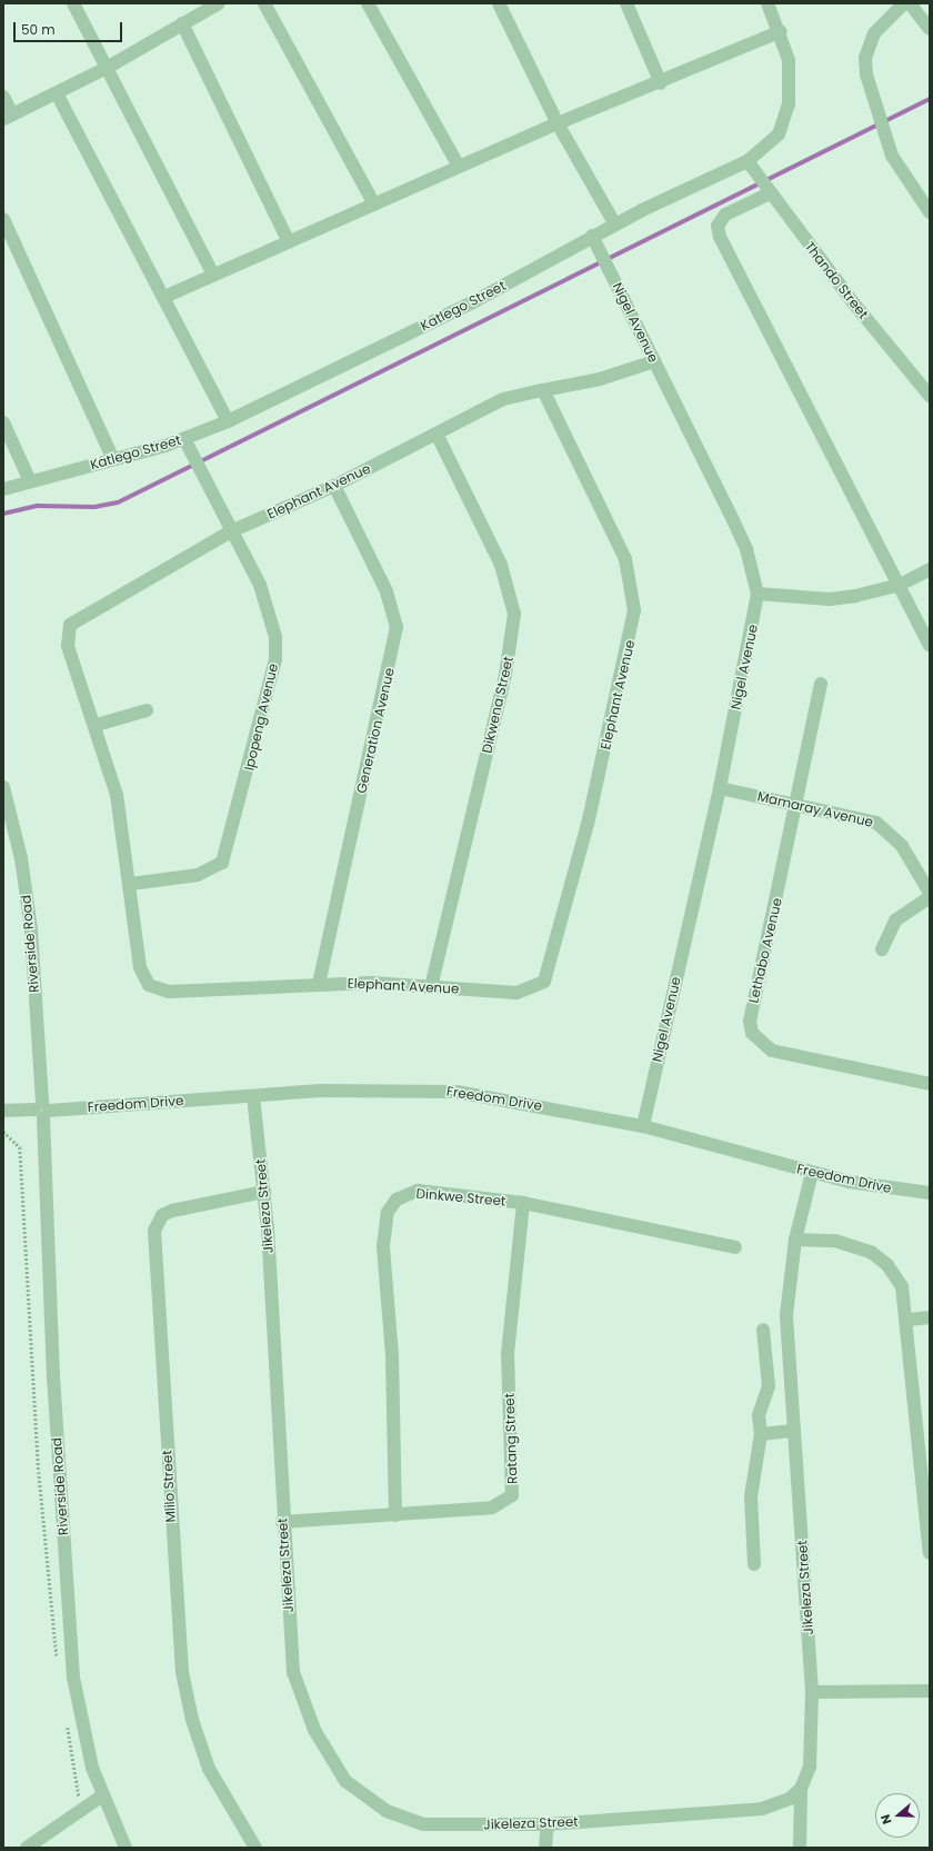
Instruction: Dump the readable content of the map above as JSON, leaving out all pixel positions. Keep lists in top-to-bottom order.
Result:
{
  "streets": {
    "street": [
      "Thando Street",
      "Katlego Street",
      "Nigel Avenue",
      "Elephant Avenue",
      "Dikwena Street",
      "Ipopeng Avenue",
      "Generation Avenue",
      "Mamaray Avenue",
      "Riverside Road",
      "Lethabo Avenue",
      "Freedom Drive",
      "Dinkwe Street",
      "Jikeleza Street",
      "Ratang Street",
      "Mlilo Street"
    ]
  },
  "crossings": [
    ["Thando Street", "Katlego Street"],
    ["Katlego Street", "Nigel Avenue"],
    ["Katlego Street", "Ipopeng Avenue"],
    ["Nigel Avenue", "Mamaray Avenue"],
    ["Nigel Avenue", "Freedom Drive"],
    ["Elephant Avenue", "Dikwena Street"],
    ["Elephant Avenue", "Ipopeng Avenue"],
    ["Elephant Avenue", "Generation Avenue"],
    ["Mamaray Avenue", "Lethabo Avenue"],
    ["Riverside Road", "Freedom Drive"],
    ["Freedom Drive", "Jikeleza Street"],
    ["Dinkwe Street", "Ratang Street"],
    ["Jikeleza Street", "Ratang Street"],
    ["Jikeleza Street", "Mlilo Street"]
  ],
  "scale_bar": "50 m",
  "north": "left"
}
